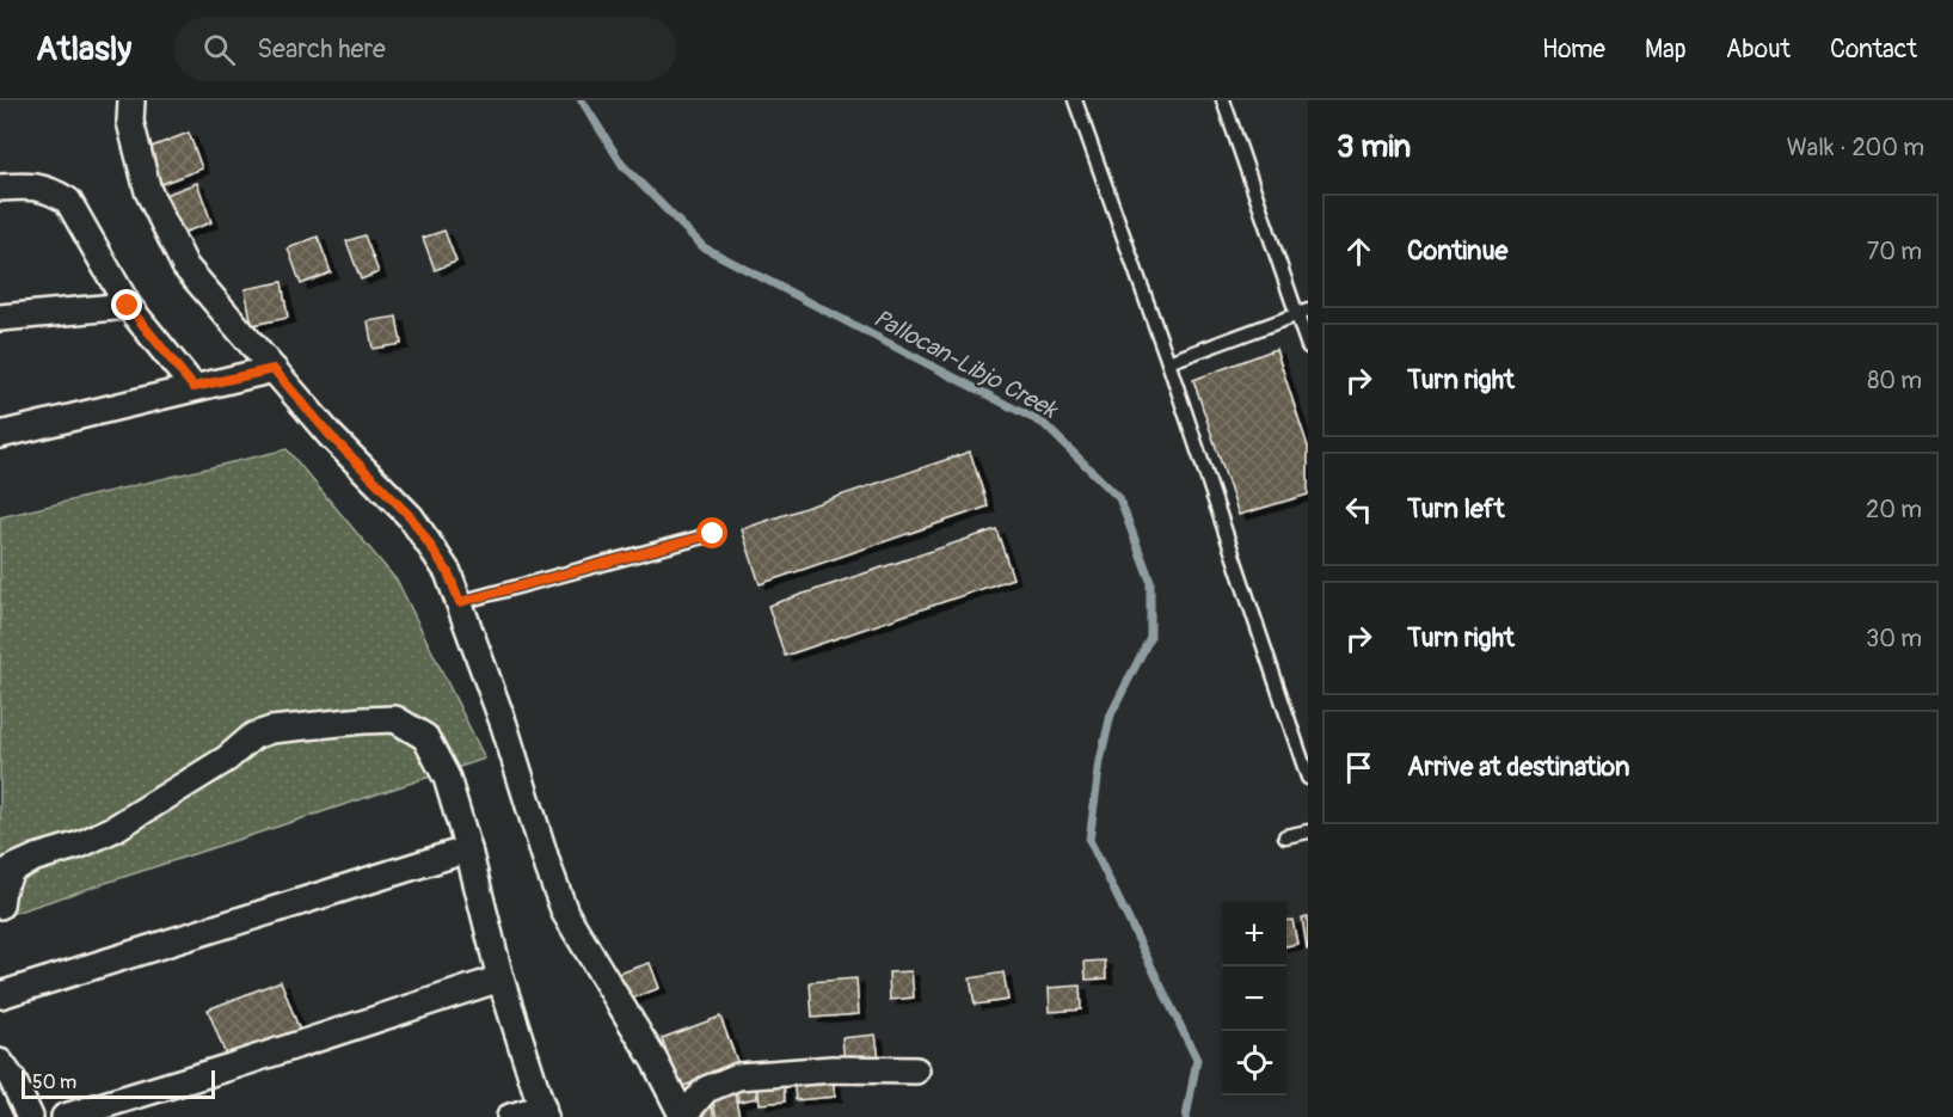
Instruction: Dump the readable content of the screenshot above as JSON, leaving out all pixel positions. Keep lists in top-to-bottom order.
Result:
{
  "water": ["Pallocan-Libjo Creek"],
  "scale_bar": "50 m",
  "page": {
    "header": "Atlasly",
    "search": "Search here",
    "nav": [
      "Home",
      "Map",
      "About",
      "Contact"
    ],
    "heading": ["3 min", "Walk · 200 m"],
    "list": [
      ["Continue", "70 m"],
      ["Turn right", "80 m"],
      ["Turn left", "20 m"],
      ["Turn right", "30 m"],
      "Arrive at destination"
    ],
    "map_buttons": ["+", "−"],
    "scale": "50 m"
  }
}
